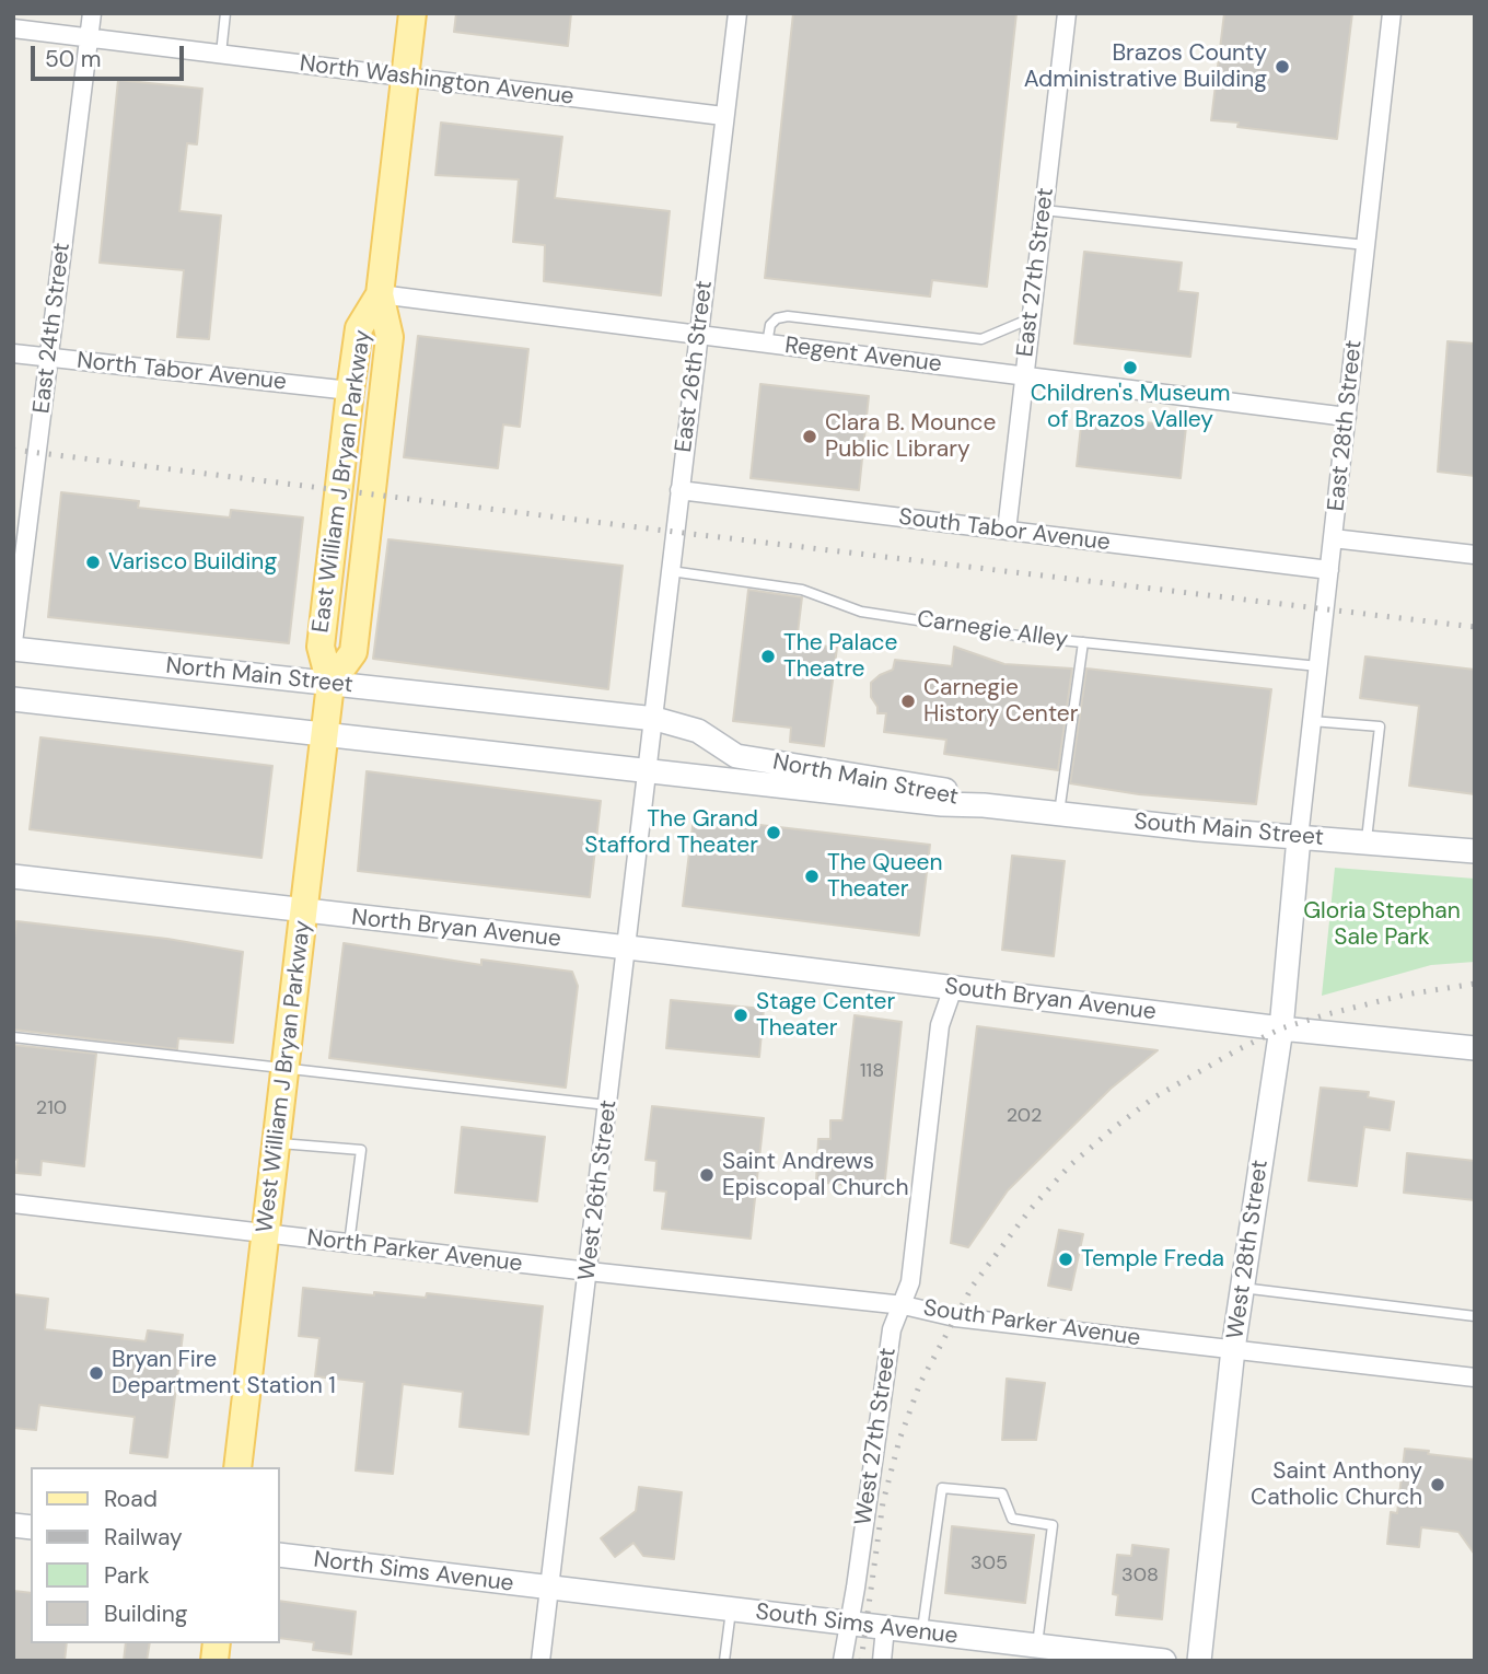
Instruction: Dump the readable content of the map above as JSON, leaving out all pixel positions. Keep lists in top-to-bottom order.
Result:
{
  "streets": {
    "main road": ["East William J Bryan Parkway", "West William J Bryan Parkway"],
    "street": [
      "North Washington Avenue",
      "East 27th Street",
      "East 24th Street",
      "Regent Avenue",
      "East 26th Street",
      "North Tabor Avenue",
      "East 28th Street",
      "South Tabor Avenue",
      "North Main Street",
      "South Main Street",
      "North Bryan Avenue",
      "South Bryan Avenue",
      "West 26th Street",
      "West 28th Street",
      "North Parker Avenue",
      "South Parker Avenue",
      "West 27th Street",
      "North Sims Avenue",
      "South Sims Avenue"
    ],
    "lane": ["Carnegie Alley"]
  },
  "crossings": [
    ["North Washington Avenue", "East 24th Street"],
    ["North Washington Avenue", "East 26th Street"],
    ["North Washington Avenue", "East William J Bryan Parkway"],
    ["East 27th Street", "Regent Avenue"],
    ["East 27th Street", "South Tabor Avenue"],
    ["East 24th Street", "North Tabor Avenue"],
    ["Regent Avenue", "East 26th Street"],
    ["Regent Avenue", "East 28th Street"],
    ["Regent Avenue", "East William J Bryan Parkway"],
    ["East 26th Street", "South Tabor Avenue"],
    ["East 26th Street", "Carnegie Alley"],
    ["East 26th Street", "North Main Street"],
    ["East 26th Street", "West 26th Street"],
    ["North Tabor Avenue", "East William J Bryan Parkway"],
    ["East 28th Street", "South Tabor Avenue"],
    ["East 28th Street", "Carnegie Alley"],
    ["East 28th Street", "South Main Street"],
    ["East 28th Street", "West 28th Street"],
    ["East William J Bryan Parkway", "North Main Street"],
    ["East William J Bryan Parkway", "West William J Bryan Parkway"],
    ["North Main Street", "South Main Street"],
    ["North Main Street", "West William J Bryan Parkway"],
    ["North Main Street", "West 26th Street"],
    ["South Main Street", "West 28th Street"],
    ["North Bryan Avenue", "South Bryan Avenue"],
    ["North Bryan Avenue", "West William J Bryan Parkway"],
    ["North Bryan Avenue", "West 26th Street"],
    ["South Bryan Avenue", "West 26th Street"],
    ["South Bryan Avenue", "West 28th Street"],
    ["South Bryan Avenue", "West 27th Street"],
    ["West William J Bryan Parkway", "North Parker Avenue"],
    ["West 26th Street", "North Parker Avenue"],
    ["West 26th Street", "South Parker Avenue"],
    ["West 26th Street", "North Sims Avenue"],
    ["West 26th Street", "South Sims Avenue"],
    ["West 28th Street", "South Parker Avenue"],
    ["North Parker Avenue", "South Parker Avenue"],
    ["South Parker Avenue", "West 27th Street"],
    ["West 27th Street", "South Sims Avenue"],
    ["North Sims Avenue", "South Sims Avenue"]
  ],
  "parks": ["Gloria Stephan Sale Park"],
  "places": [
    "Brazos County Administrative Building",
    "Children's Museum of Brazos Valley",
    "Clara B. Mounce Public Library",
    "Varisco Building",
    "The Palace Theatre",
    "Carnegie History Center",
    "The Grand Stafford Theater",
    "The Queen Theater",
    "Stage Center Theater",
    "Saint Andrews Episcopal Church",
    "Temple Freda",
    "Bryan Fire Department Station 1",
    "Saint Anthony Catholic Church"
  ],
  "house_numbers": [
    "118",
    "210",
    "202",
    "305",
    "308"
  ],
  "legend": [
    "Road",
    "Railway",
    "Park",
    "Building"
  ],
  "scale_bar": "50 m"
}
